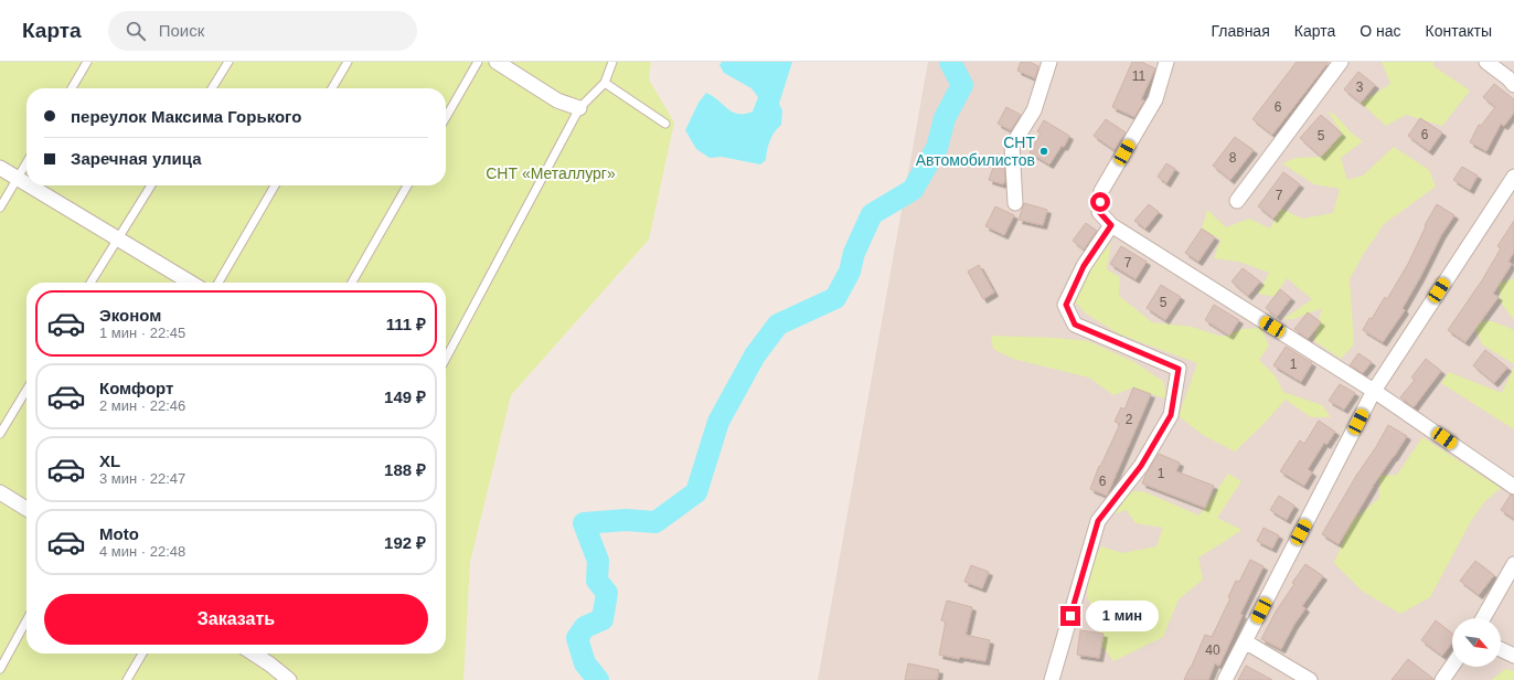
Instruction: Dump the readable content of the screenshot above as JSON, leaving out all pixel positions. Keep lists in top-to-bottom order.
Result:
{
  "parks": ["СНТ «Металлург»"],
  "places": ["СНТ Автомобилистов"],
  "house_numbers": [
    "11",
    "3",
    "6",
    "6",
    "5",
    "8",
    "7",
    "7",
    "5",
    "1",
    "2",
    "1",
    "6",
    "40"
  ],
  "north": "bottom right",
  "page": {
    "header": "Карта",
    "search": "Поиск",
    "nav": [
      "Главная",
      "Карта",
      "О нас",
      "Контакты"
    ],
    "banner": ["переулок Максима Горького", "Заречная улица"],
    "list": [
      {
        "name": "Эконом",
        "note": "1 мин · 22:45",
        "value": "111 ₽"
      },
      {
        "name": "Комфорт",
        "note": "2 мин · 22:46",
        "value": "149 ₽"
      },
      {
        "name": "XL",
        "note": "3 мин · 22:47",
        "value": "188 ₽"
      },
      {
        "name": "Moto",
        "note": "4 мин · 22:48",
        "value": "192 ₽"
      }
    ],
    "buttons": "Заказать",
    "bubble": "1 мин"
  }
}
